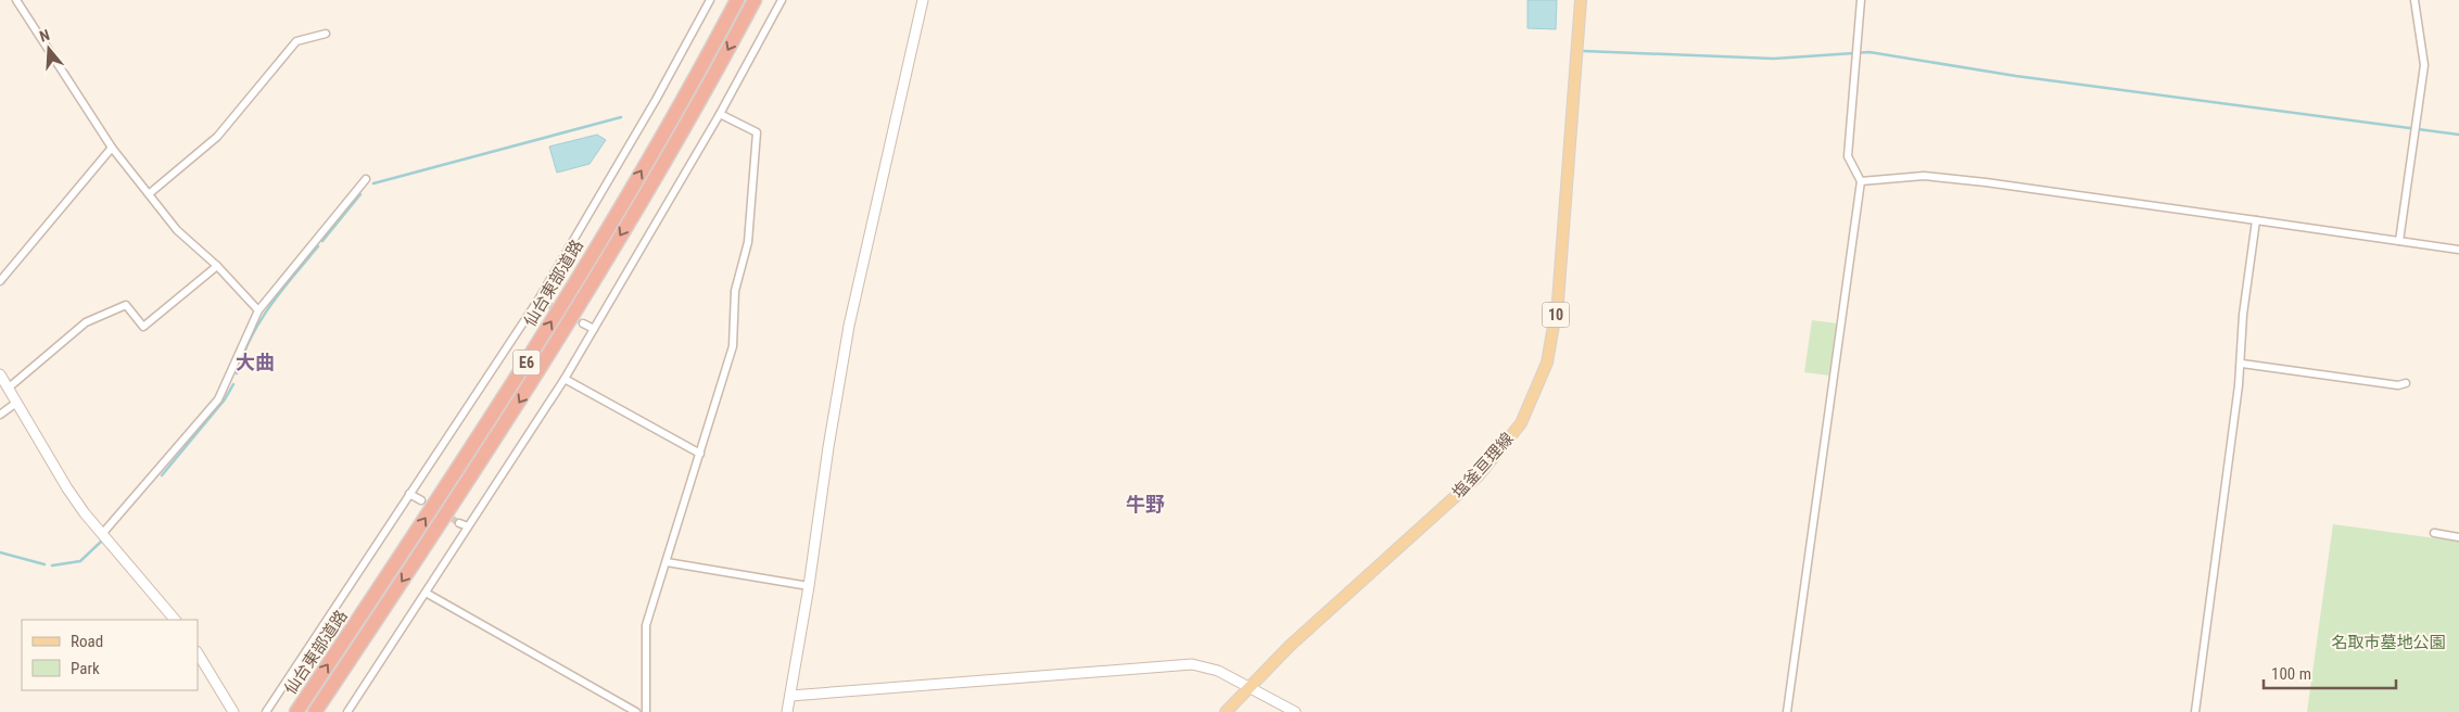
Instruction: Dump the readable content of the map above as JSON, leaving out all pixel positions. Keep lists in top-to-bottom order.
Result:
{
  "streets": {
    "highway": ["仙台東部道路", "E6"],
    "main road": ["10", "塩釜亘理線"]
  },
  "districts": ["大曲", "牛野"],
  "parks": ["名取市墓地公園"],
  "legend": ["Road", "Park"],
  "scale_bar": "100 m",
  "north": "top"
}
